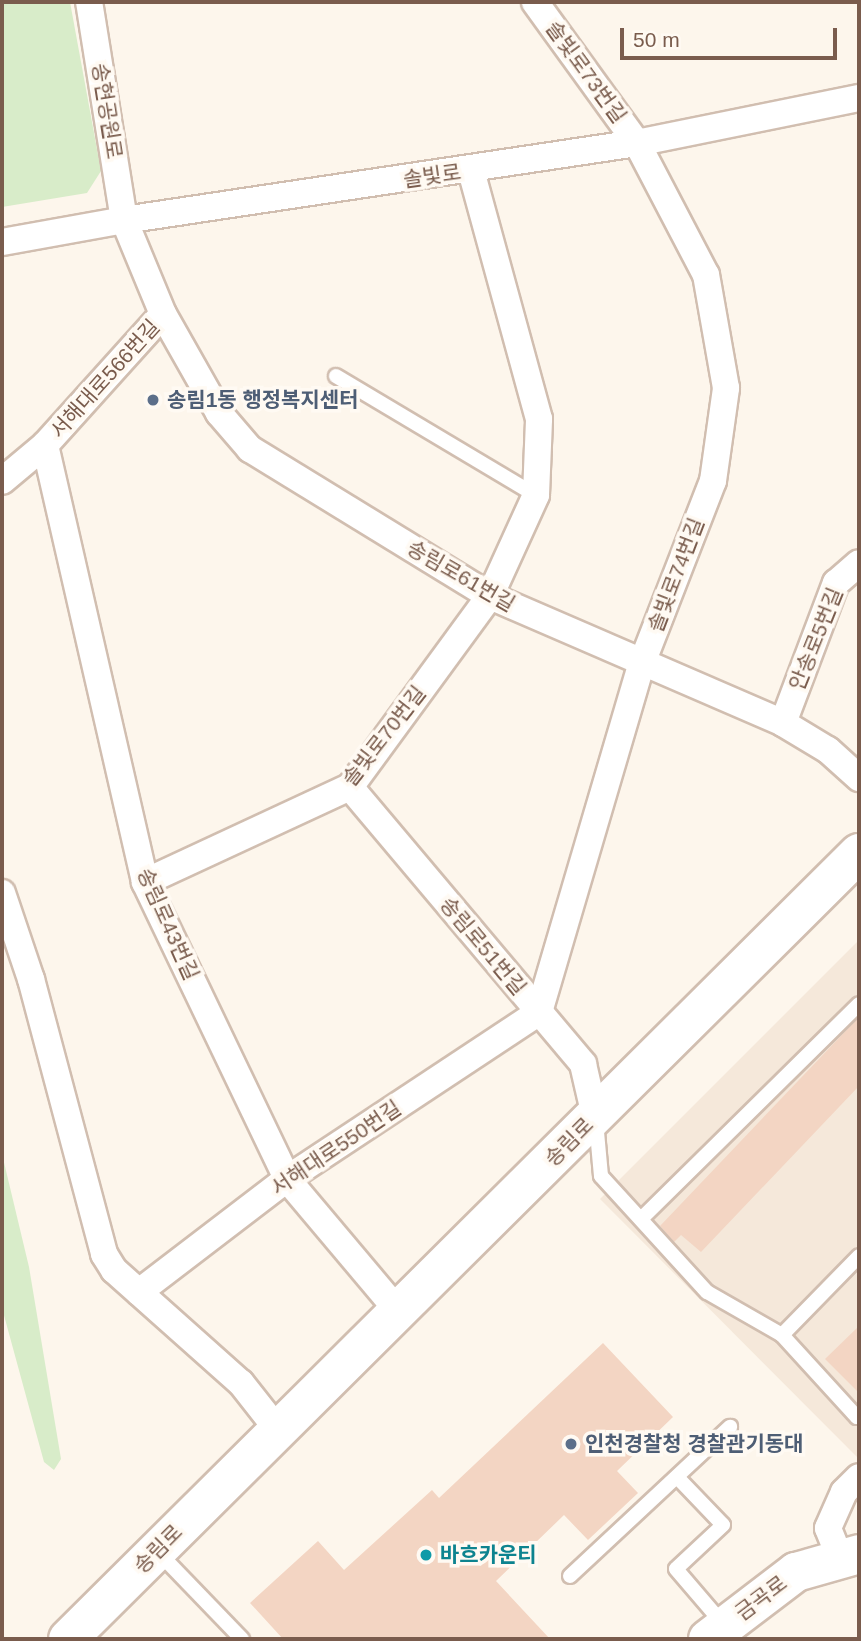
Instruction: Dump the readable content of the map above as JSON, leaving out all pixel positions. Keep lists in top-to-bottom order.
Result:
{
  "streets": {
    "main road": ["송림로", "금곡로"],
    "street": [
      "솔빛로73번길",
      "송현공원로",
      "솔빛로",
      "서해대로566번길",
      "솔빛로74번길",
      "송림로61번길",
      "안송로5번길",
      "솔빛로70번길",
      "송림로43번길",
      "송림로51번길",
      "서해대로550번길"
    ]
  },
  "crossings": [
    ["솔빛로73번길", "솔빛로"],
    ["솔빛로73번길", "솔빛로74번길"],
    ["송현공원로", "솔빛로"],
    ["송현공원로", "서해대로566번길"],
    ["솔빛로", "서해대로566번길"],
    ["솔빛로", "솔빛로74번길"],
    ["솔빛로", "솔빛로70번길"],
    ["서해대로566번길", "송림로61번길"],
    ["서해대로566번길", "송림로43번길"],
    ["솔빛로74번길", "송림로61번길"],
    ["솔빛로74번길", "송림로51번길"],
    ["솔빛로74번길", "서해대로550번길"],
    ["송림로61번길", "안송로5번길"],
    ["송림로61번길", "솔빛로70번길"],
    ["솔빛로70번길", "송림로43번길"],
    ["솔빛로70번길", "송림로51번길"],
    ["송림로43번길", "송림로"],
    ["송림로43번길", "서해대로550번길"],
    ["송림로51번길", "송림로"],
    ["송림로51번길", "서해대로550번길"]
  ],
  "places": ["송림1동 행정복지센터", "인천경찰청 경찰관기동대", "바흐카운티"],
  "scale_bar": "50 m"
}
